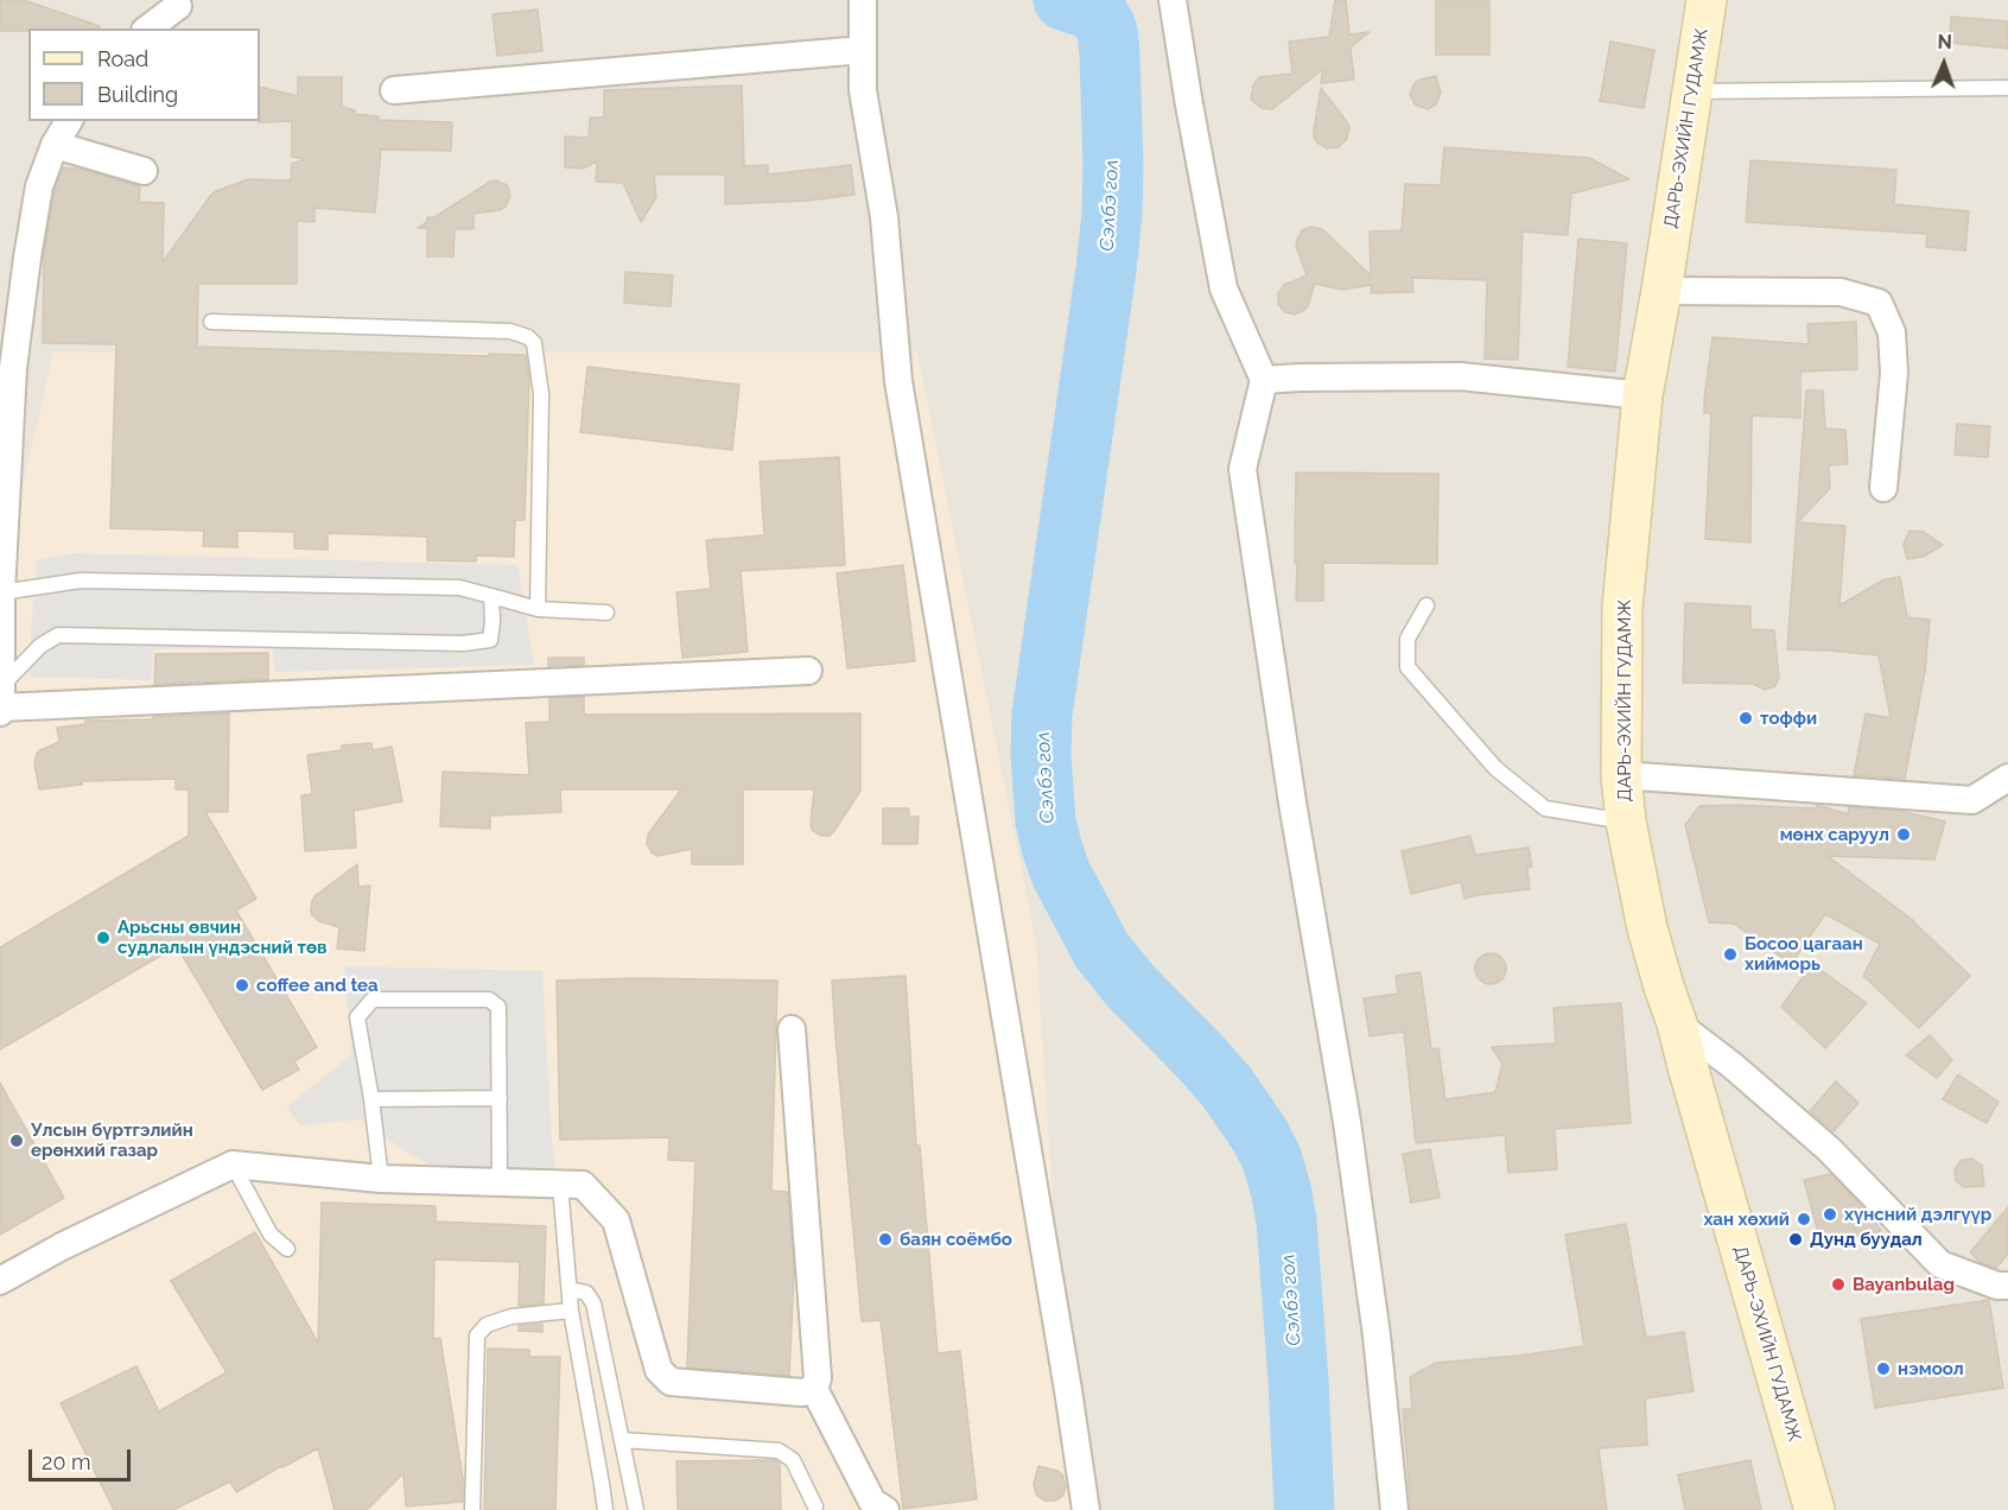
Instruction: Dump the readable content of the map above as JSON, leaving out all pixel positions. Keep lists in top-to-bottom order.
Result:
{
  "streets": {
    "main road": ["ДАРЬ-ЭХИЙН ГУДАМЖ"]
  },
  "water": ["Сэлбэ гол"],
  "places": [
    "тоффи",
    "мөнх саруул",
    "Арьсны өвчин судлалын үндэсний төв",
    "Босоо цагаан хийморь",
    "coffee and tea",
    "Улсын бүртгэлийн ерөнхий газар",
    "хүнсний дэлгүүр",
    "хан хөхий",
    "баян соёмбо",
    "Дунд буудал",
    "Bayanbulag",
    "нэмоол"
  ],
  "legend": ["Road", "Building"],
  "scale_bar": "20 m",
  "north": "top"
}
